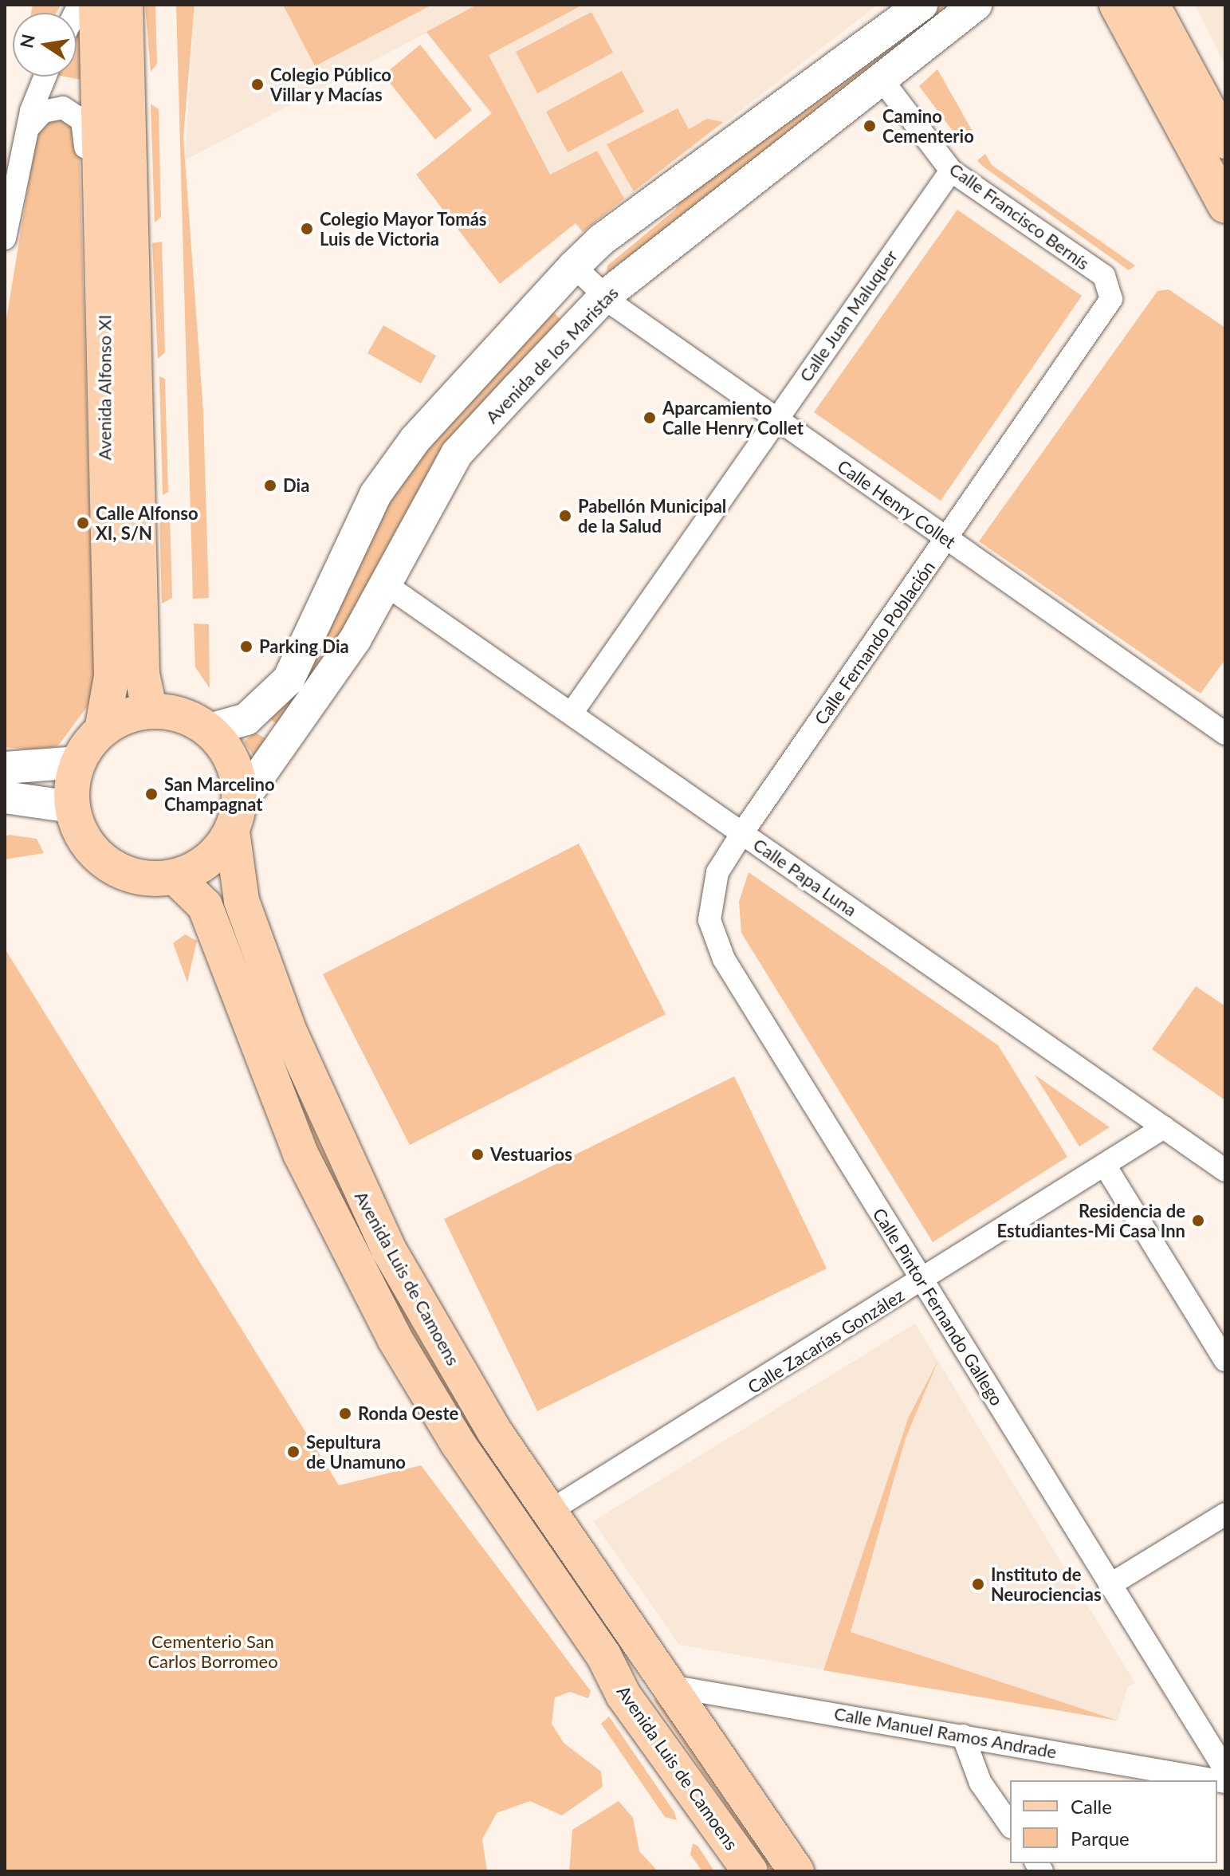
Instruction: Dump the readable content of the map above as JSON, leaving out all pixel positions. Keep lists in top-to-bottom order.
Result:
{
  "streets": {
    "main road": ["Avenida de los Maristas", "Avenida Alfonso XI", "Avenida Luis de Camoens"],
    "street": [
      "Calle Francisco Bernís",
      "Calle Juan Maluquer",
      "Calle Henry Collet",
      "Calle Fernando Población",
      "Calle Papa Luna",
      "Calle Pintor Fernando Gallego",
      "Calle Zacarías González",
      "Calle Manuel Ramos Andrade"
    ]
  },
  "crossings": [
    ["Calle Francisco Bernís", "Calle Juan Maluquer"],
    ["Calle Francisco Bernís", "Avenida de los Maristas"],
    ["Calle Francisco Bernís", "Calle Fernando Población"],
    ["Calle Juan Maluquer", "Calle Henry Collet"],
    ["Calle Juan Maluquer", "Calle Papa Luna"],
    ["Avenida de los Maristas", "Avenida Alfonso XI"],
    ["Avenida de los Maristas", "Calle Henry Collet"],
    ["Avenida de los Maristas", "Calle Papa Luna"],
    ["Avenida de los Maristas", "Avenida Luis de Camoens"],
    ["Avenida Alfonso XI", "Avenida Luis de Camoens"],
    ["Calle Henry Collet", "Calle Fernando Población"],
    ["Calle Fernando Población", "Calle Papa Luna"],
    ["Calle Fernando Población", "Calle Pintor Fernando Gallego"],
    ["Calle Papa Luna", "Calle Pintor Fernando Gallego"],
    ["Calle Papa Luna", "Calle Zacarías González"],
    ["Avenida Luis de Camoens", "Calle Zacarías González"],
    ["Avenida Luis de Camoens", "Calle Manuel Ramos Andrade"],
    ["Calle Pintor Fernando Gallego", "Calle Zacarías González"]
  ],
  "parks": ["Cementerio San Carlos Borromeo"],
  "places": [
    "Colegio Público Villar y Macías",
    "Camino Cementerio",
    "Colegio Mayor Tomás Luis de Victoria",
    "Aparcamiento Calle Henry Collet",
    "Dia",
    "Pabellón Municipal de la Salud",
    "Calle Alfonso XI, S/N",
    "Parking Dia",
    "San Marcelino Champagnat",
    "Vestuarios",
    "Residencia de Estudiantes-Mi Casa Inn",
    "Ronda Oeste",
    "Sepultura de Unamuno",
    "Instituto de Neurociencias"
  ],
  "legend": ["Calle", "Parque"],
  "north": "left"
}
